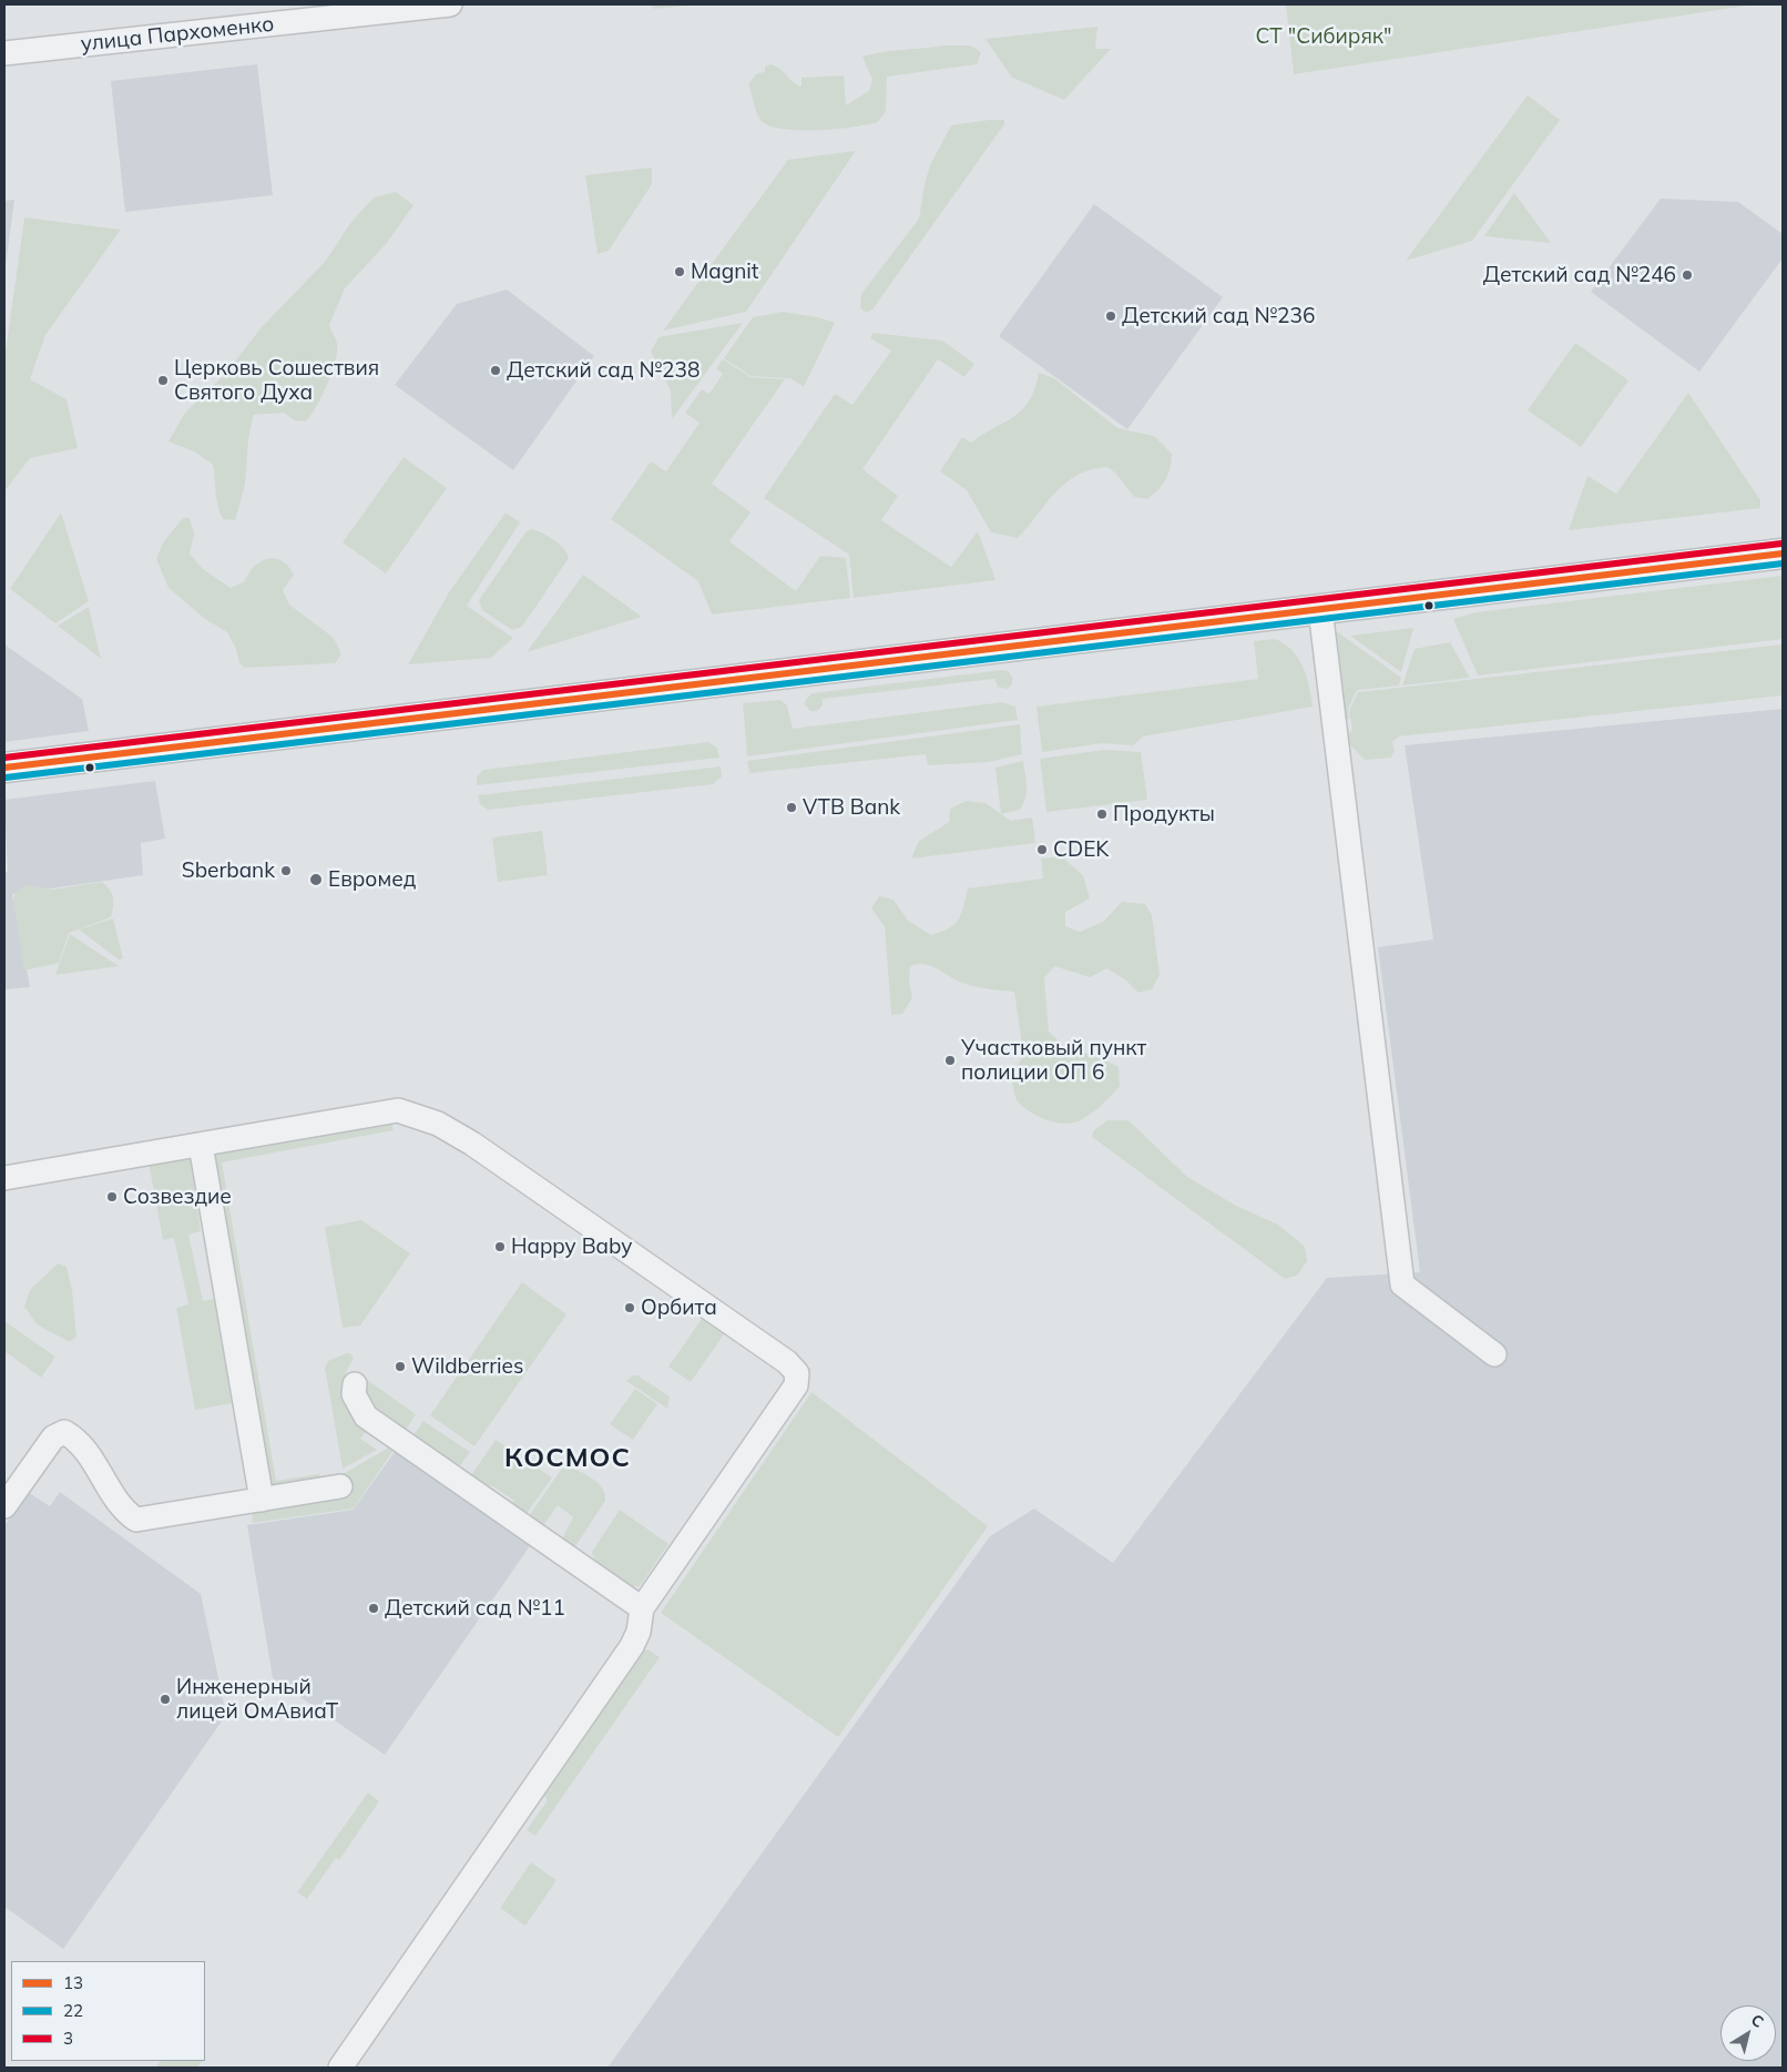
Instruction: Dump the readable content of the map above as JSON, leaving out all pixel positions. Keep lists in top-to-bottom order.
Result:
{
  "streets": {
    "street": ["улица Пархоменко"]
  },
  "districts": ["КОСМОС"],
  "parks": ["СТ \"Сибиряк\""],
  "places": [
    "Magnit",
    "Детский сад №246",
    "Детский сад №236",
    "Детский сад №238",
    "Церковь Сошествия Святого Духа",
    "VTB Bank",
    "Продукты",
    "CDEK",
    "Sberbank",
    "Евромед",
    "Участковый пункт полиции ОП 6",
    "Созвездие",
    "Happy Baby",
    "Орбита",
    "Wildberries",
    "Детский сад №11",
    "Инженерный лицей ОмАвиаТ"
  ],
  "lines": ["transit line 3", "transit line 13", "transit line 22"],
  "legend": ["13", "22", "3"],
  "north": "top right"
}
